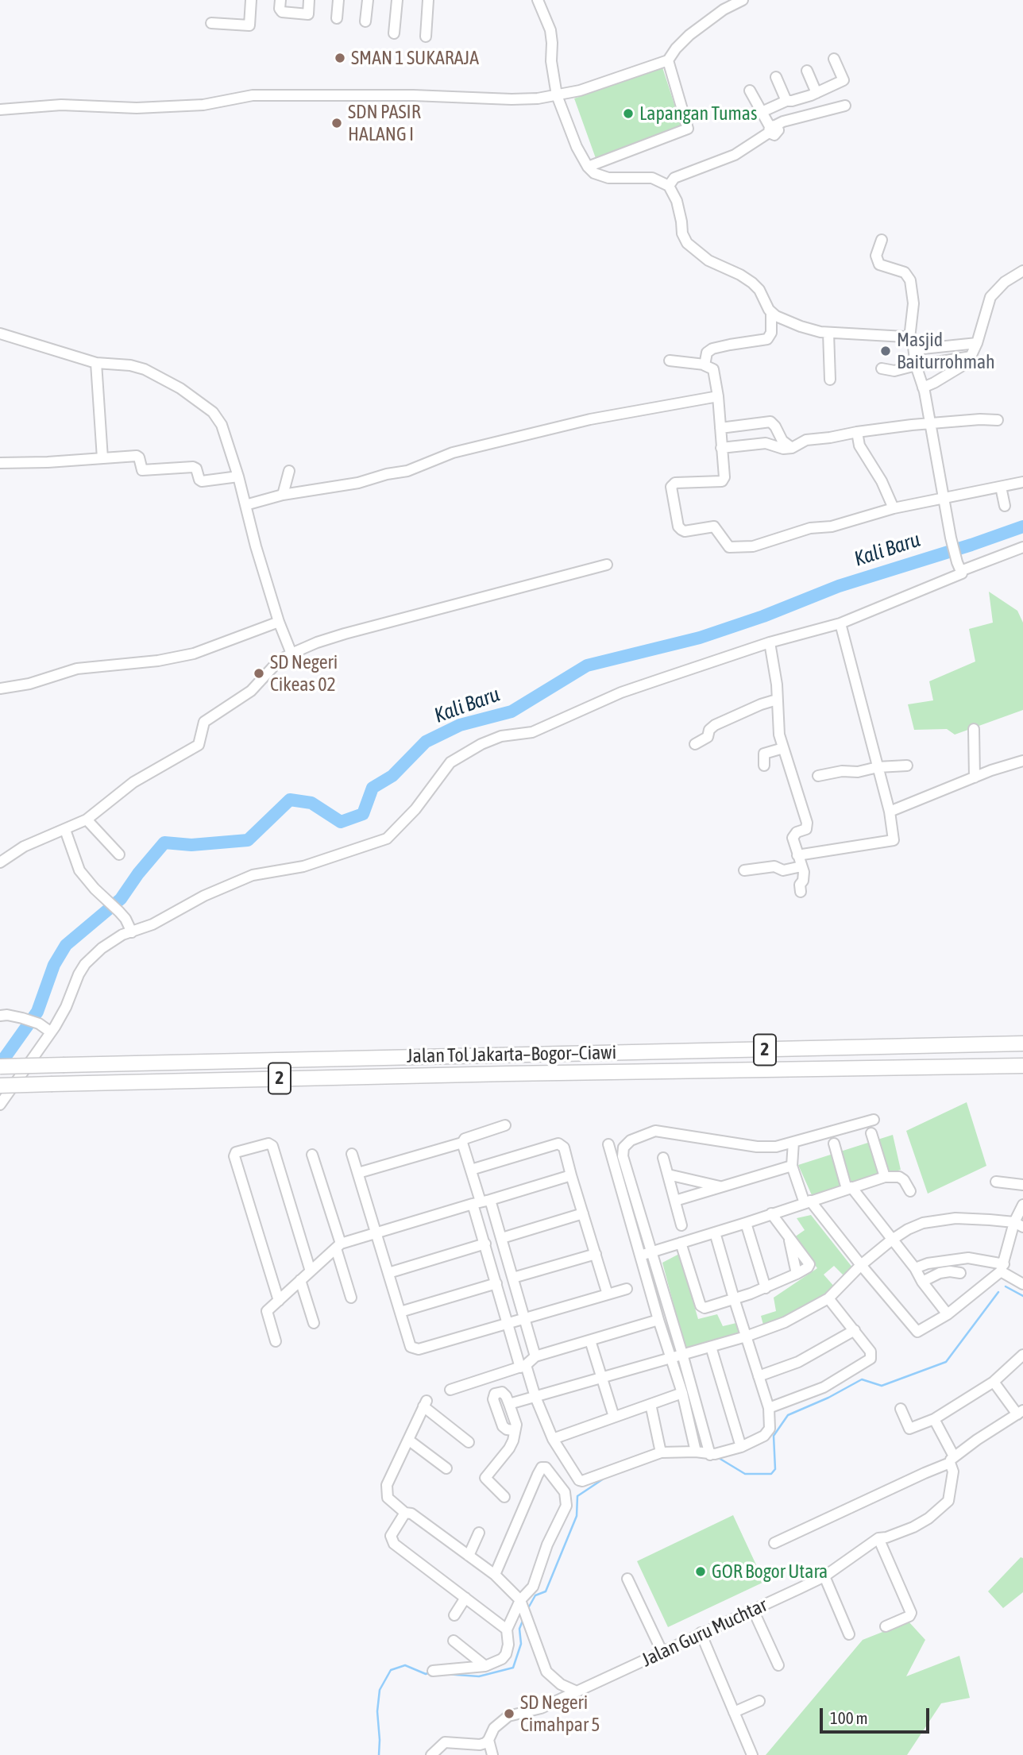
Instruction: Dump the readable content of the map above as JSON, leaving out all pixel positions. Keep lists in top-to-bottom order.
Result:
{
  "streets": {
    "highway": ["2", "Jalan Tol Jakarta–Bogor–Ciawi"],
    "street": ["Jalan Guru Muchtar"]
  },
  "water": ["Kali Baru"],
  "places": [
    "SMAN 1 SUKARAJA",
    "Lapangan Tumas",
    "SDN PASIR HALANG I",
    "Masjid Baiturrohmah",
    "SD Negeri Cikeas 02",
    "GOR Bogor Utara",
    "SD Negeri Cimahpar 5"
  ],
  "scale_bar": "100 m"
}
